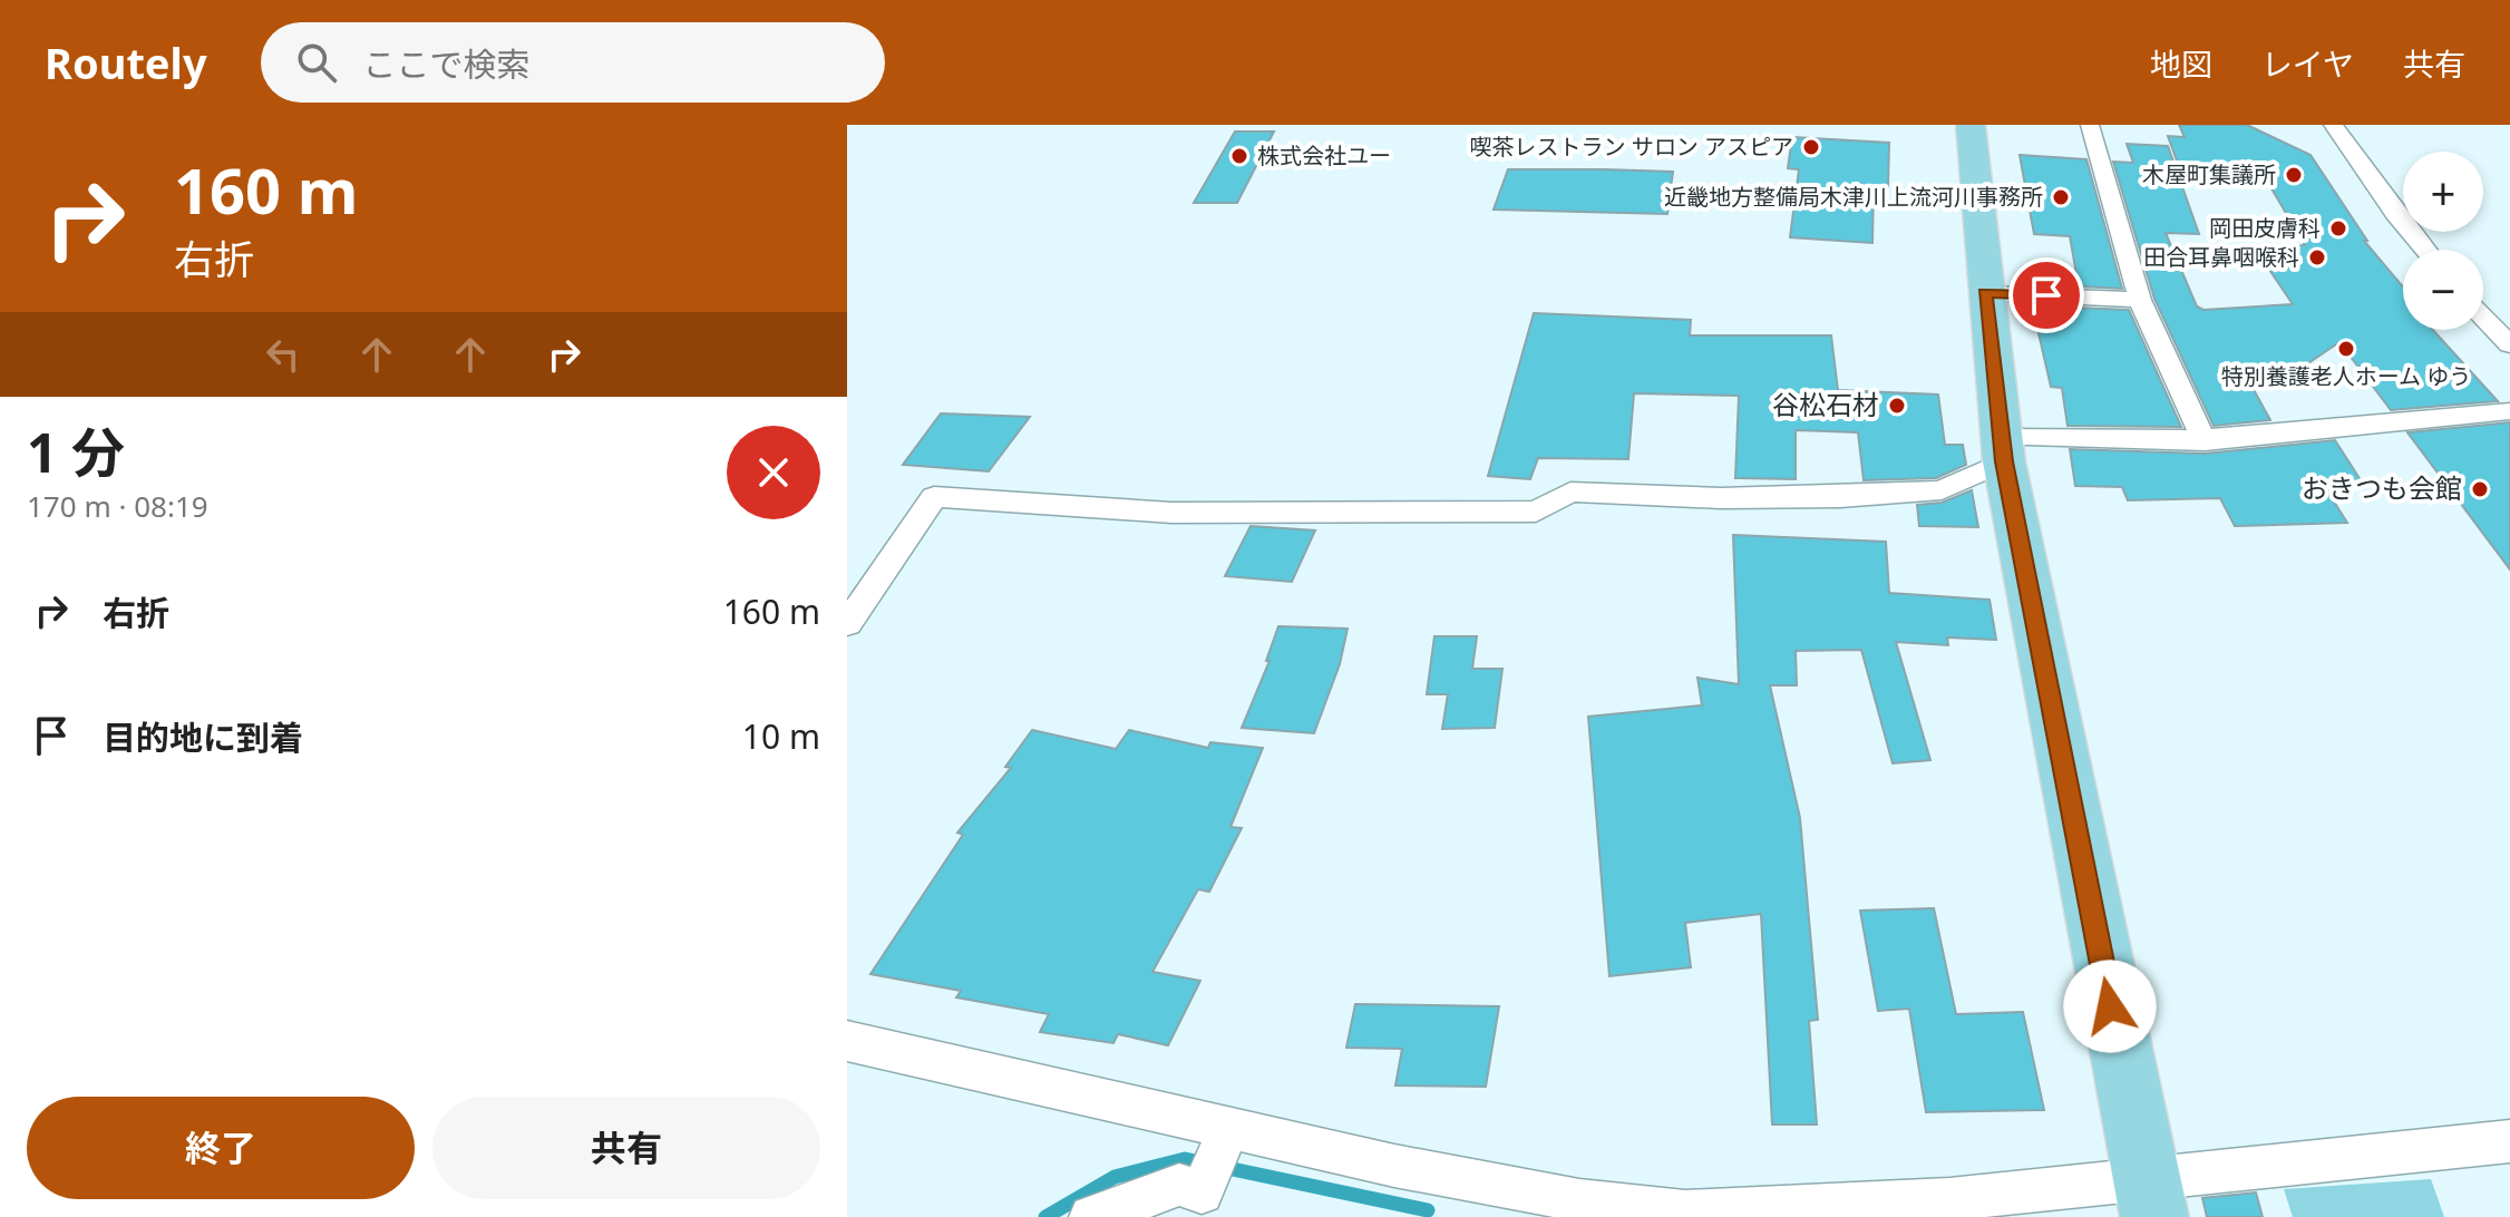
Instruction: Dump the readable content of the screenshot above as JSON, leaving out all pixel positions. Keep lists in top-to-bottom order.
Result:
{
  "places": [
    "喫茶レストラン サロン アスピア",
    "株式会社ユー",
    "木屋町集議所",
    "近畿地方整備局木津川上流河川事務所",
    "岡田皮膚科",
    "田合耳鼻咽喉科",
    "特別養護老人ホーム ゆう",
    "谷松石材",
    "おきつも会館"
  ],
  "page": {
    "header": "Routely",
    "search": "ここで検索",
    "nav": ["地図", "レイヤ", "共有"],
    "turn": ["160 m", "右折"],
    "map_buttons": ["+", "−"],
    "heading": ["1 分", "170 m · 08:19"],
    "list": [
      {
        "name": "右折",
        "value": "160 m"
      },
      {
        "name": "目的地に到着",
        "value": "10 m"
      }
    ],
    "buttons": ["終了", "共有"]
  }
}
